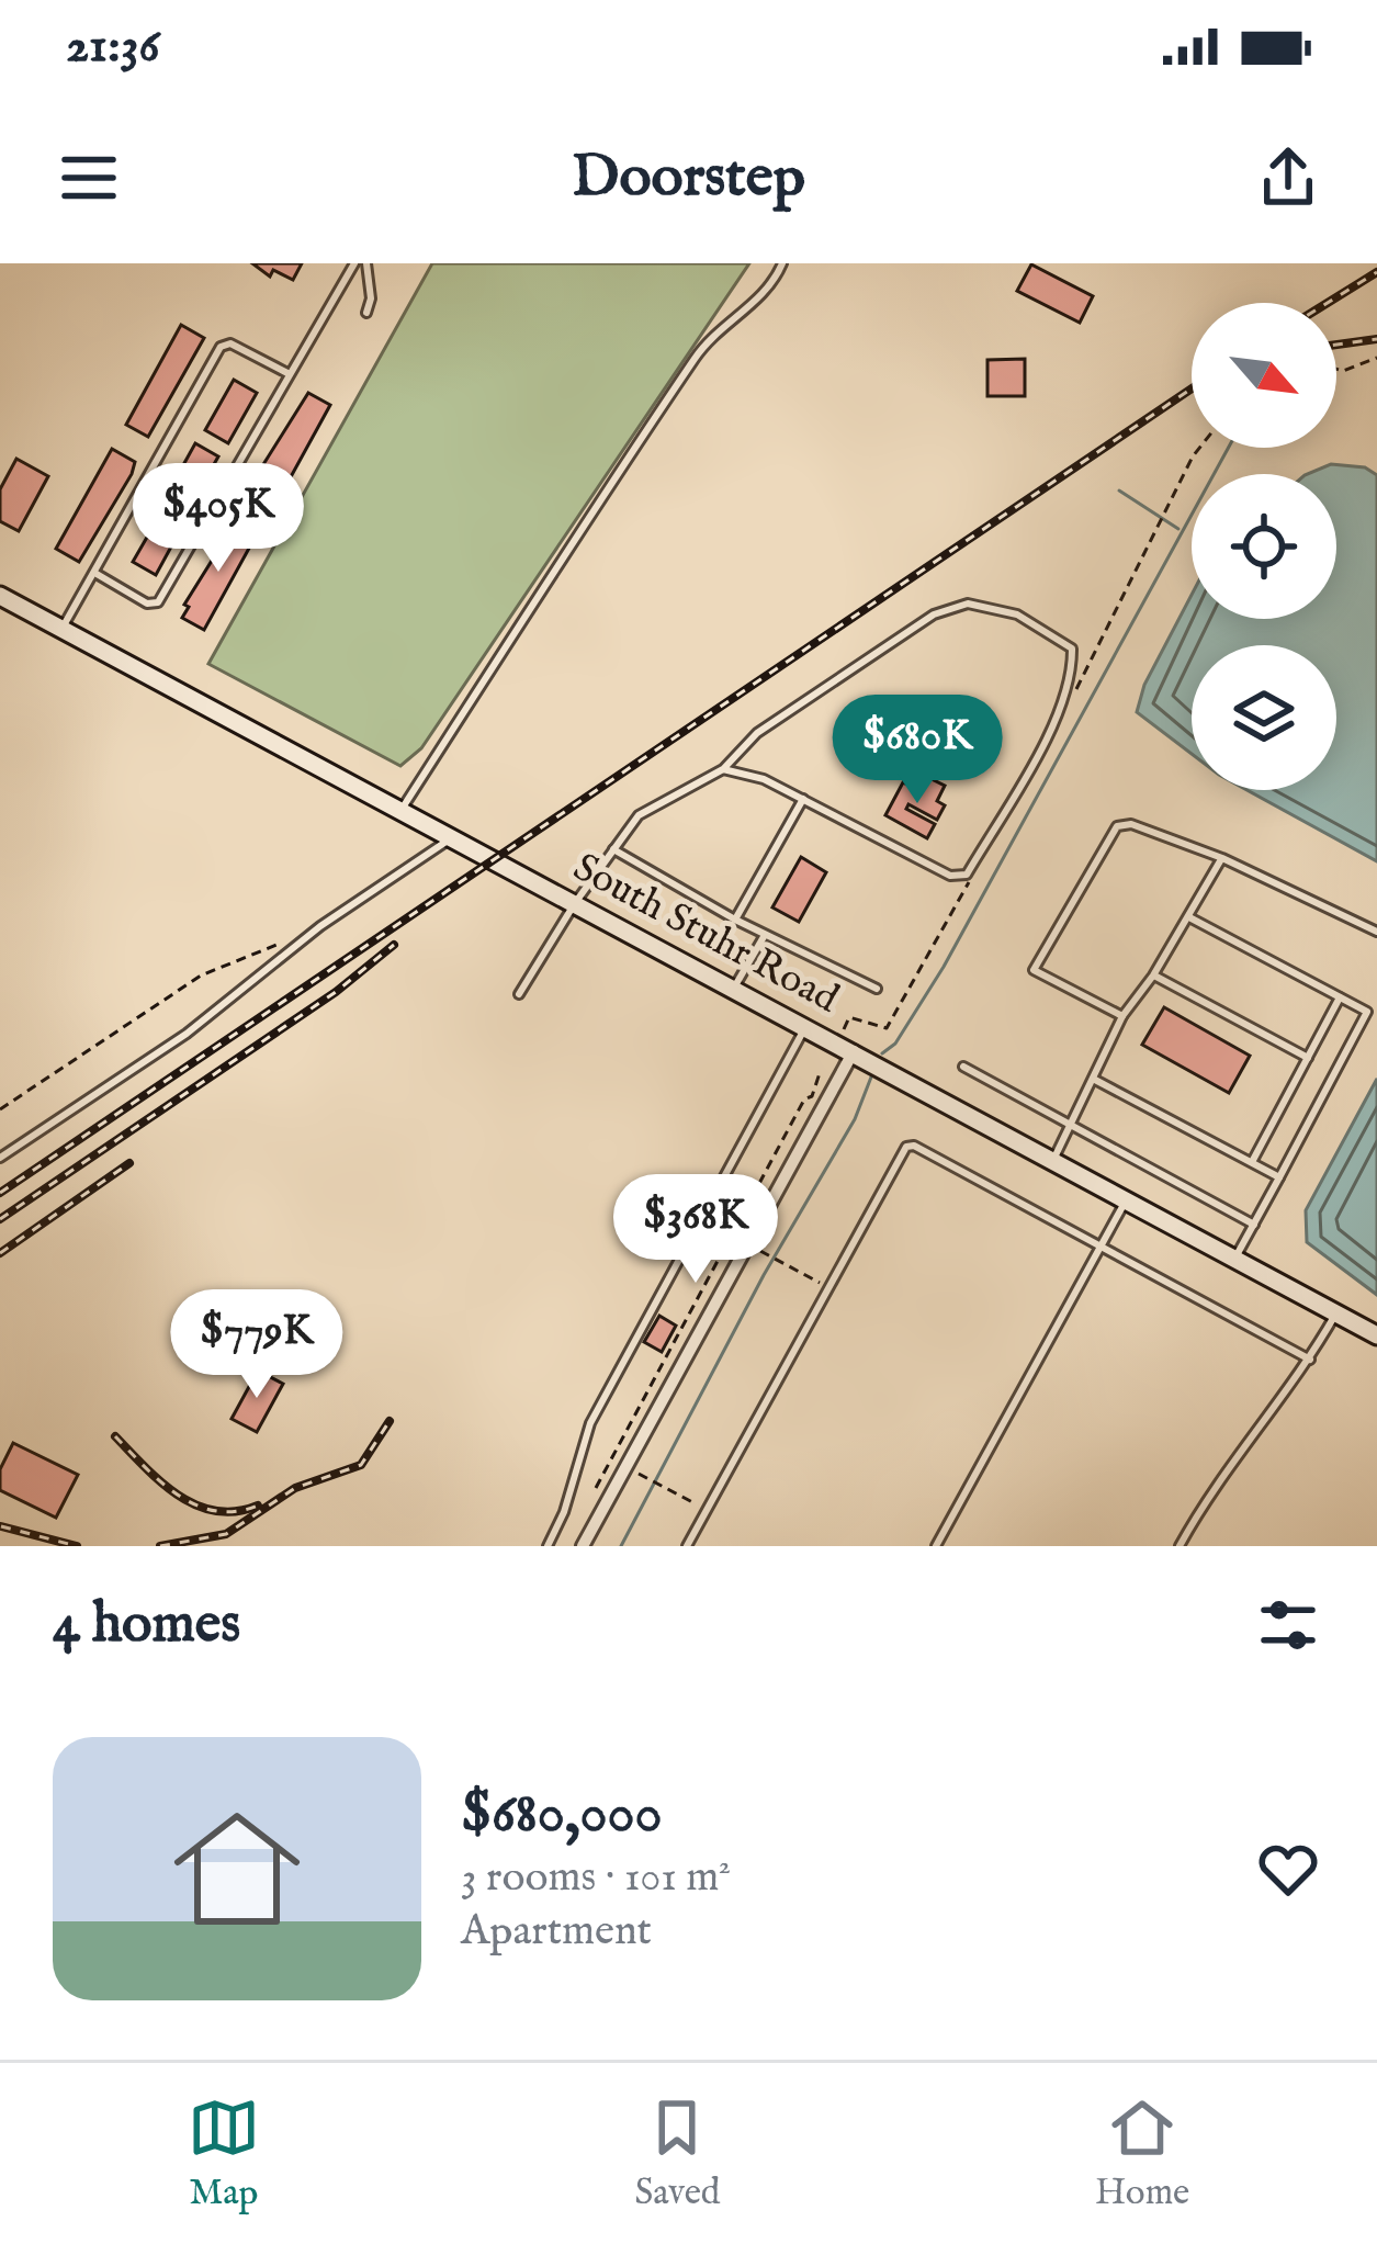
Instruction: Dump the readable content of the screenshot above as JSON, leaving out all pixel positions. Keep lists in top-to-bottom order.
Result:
{
  "streets": {
    "main road": ["South Stuhr Road"]
  },
  "north": "bottom right",
  "page": {
    "status": "21:36",
    "header": "Doorstep",
    "price": [
      "$405K",
      "$680K",
      "$368K",
      "$779K"
    ],
    "heading": "4 homes",
    "list": [
      {
        "name": "$680,000",
        "note": "3 rooms · 101 m² · Apartment"
      }
    ],
    "tabs": ["Map", "Saved", "Home"]
  }
}
